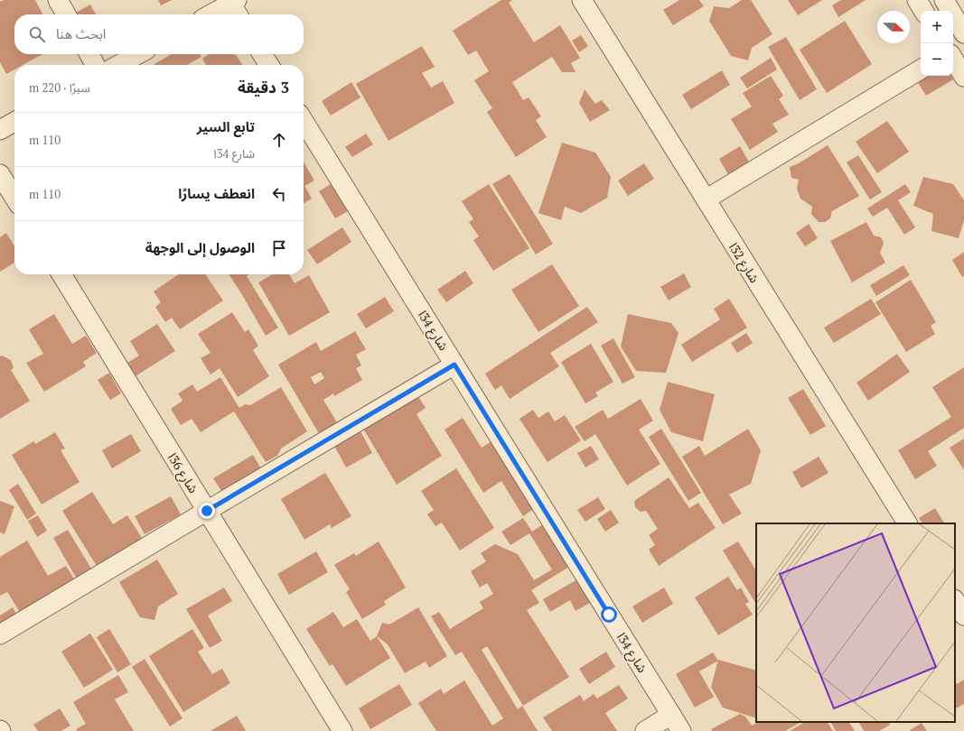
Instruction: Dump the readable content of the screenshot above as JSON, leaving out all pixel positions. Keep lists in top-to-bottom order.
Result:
{
  "streets": {
    "street": ["شارع 32ا", "شارع 34ا", "شارع 36ا"]
  },
  "north": "right",
  "page": {
    "map_buttons": ["+", "−"],
    "search": "ابحث هنا",
    "heading": ["3 دقيقة", "سيرًا · 220 m"],
    "list": [
      ["تابع السير", "شارع 34ا", "110 m"],
      ["انعطف يسارًا", "110 m"],
      "الوصول إلى الوجهة"
    ]
  }
}
